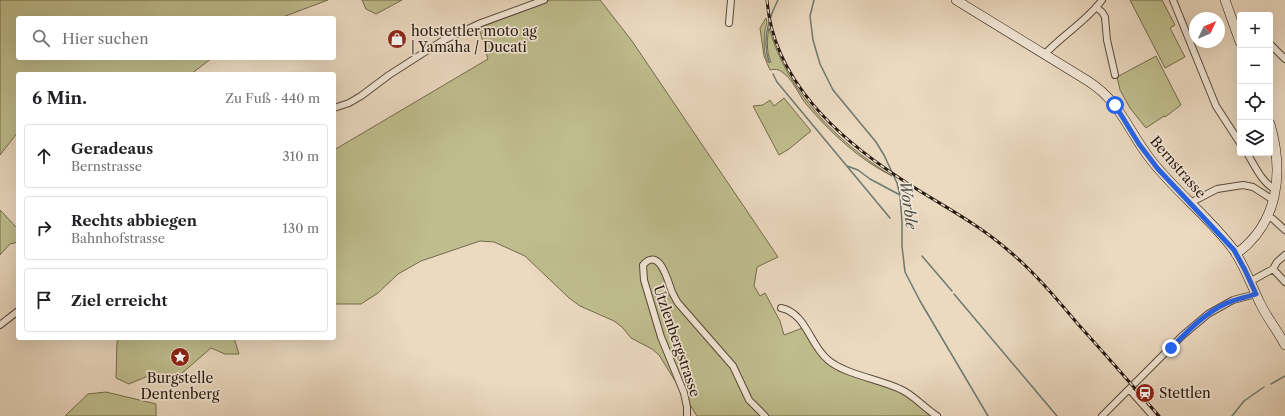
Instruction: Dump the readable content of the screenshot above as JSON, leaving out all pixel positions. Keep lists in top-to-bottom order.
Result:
{
  "streets": {
    "main road": ["Bernstrasse"],
    "street": ["Utzlenbergstrasse"]
  },
  "water": ["Worble"],
  "places": {
    "shop": ["hotstettler moto ag | Yamaha / Ducati"],
    "place": ["Burgstelle Dentenberg"],
    "station": ["Stettlen"]
  },
  "north": "top right",
  "page": {
    "map_buttons": ["+", "−"],
    "search": "Hier suchen",
    "heading": ["6 Min.", "Zu Fuß · 440 m"],
    "list": [
      ["Geradeaus", "Bernstrasse", "310 m"],
      ["Rechts abbiegen", "Bahnhofstrasse", "130 m"],
      "Ziel erreicht"
    ]
  }
}
